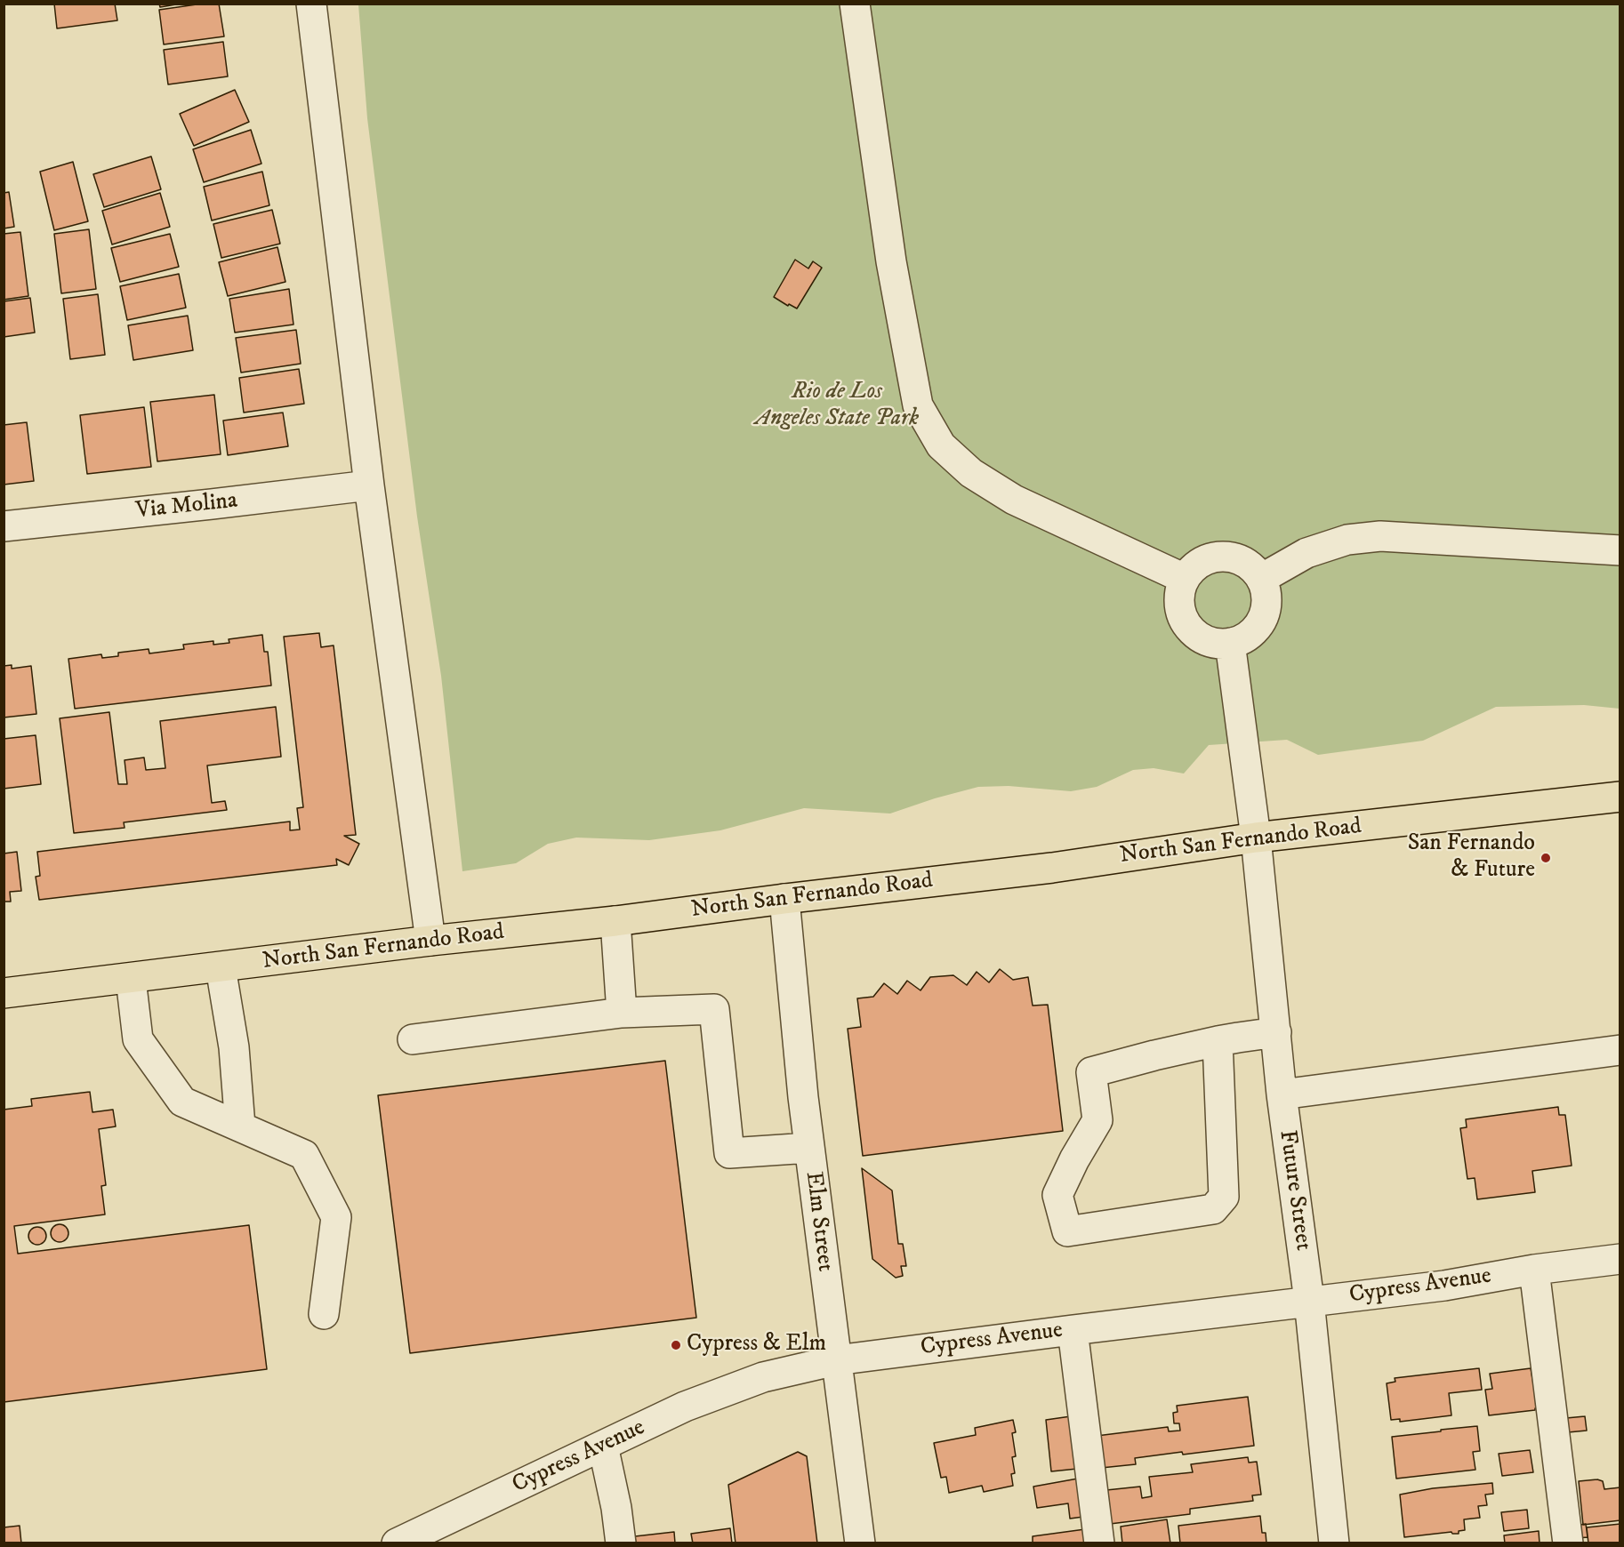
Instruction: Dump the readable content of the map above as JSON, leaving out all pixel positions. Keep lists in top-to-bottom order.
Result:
{
  "streets": {
    "main road": ["North San Fernando Road"],
    "street": [
      "Via Molina",
      "Future Street",
      "Elm Street",
      "Cypress Avenue"
    ]
  },
  "crossings": [
    ["North San Fernando Road", "Future Street"],
    ["North San Fernando Road", "Elm Street"],
    ["Future Street", "Cypress Avenue"],
    ["Elm Street", "Cypress Avenue"]
  ],
  "parks": ["Rio de Los Angeles State Park"],
  "places": ["San Fernando & Future", "Cypress & Elm"]
}
